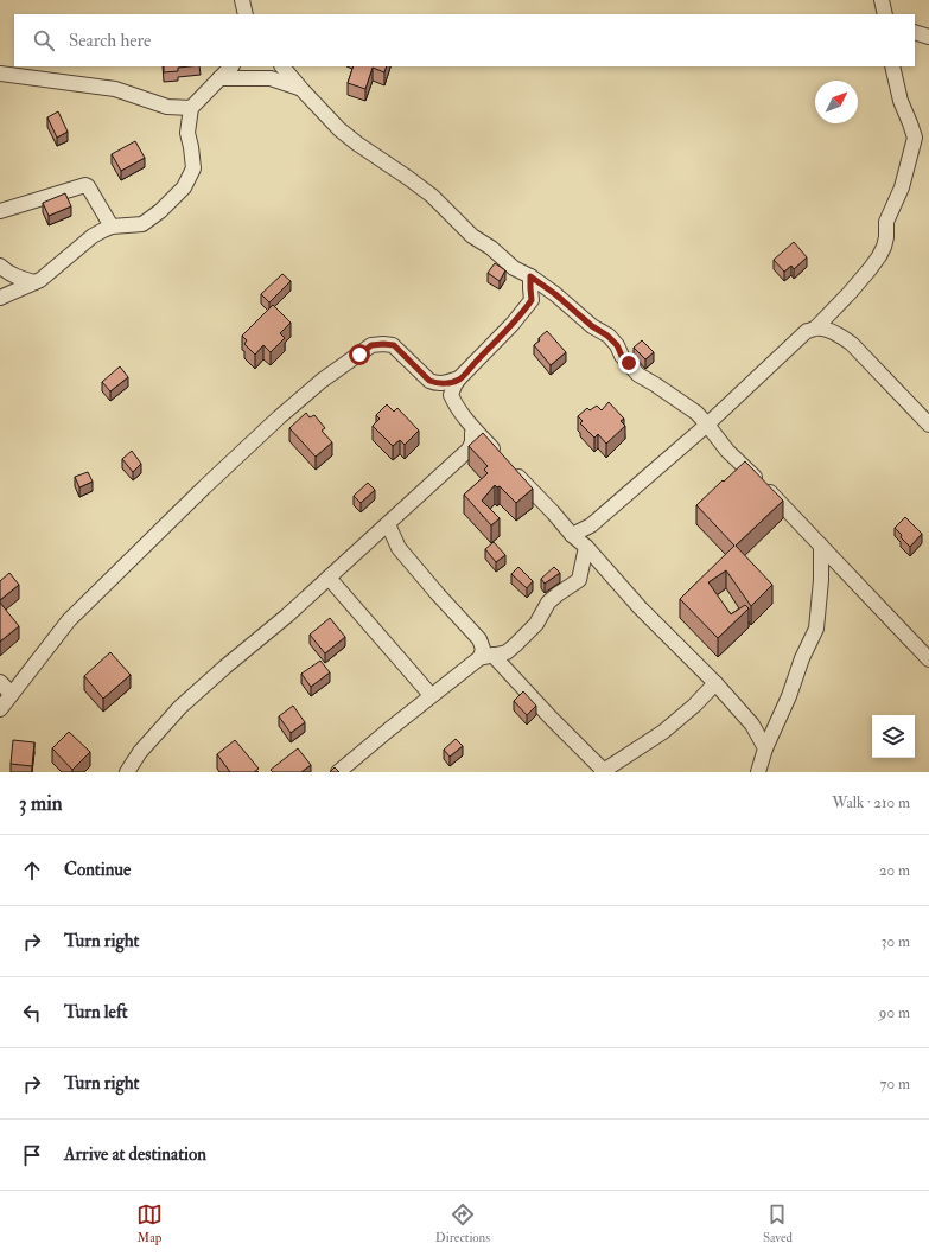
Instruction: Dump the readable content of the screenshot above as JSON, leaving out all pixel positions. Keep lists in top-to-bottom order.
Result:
{
  "north": "top right",
  "page": {
    "search": "Search here",
    "heading": ["3 min", "Walk · 210 m"],
    "list": [
      ["Continue", "20 m"],
      ["Turn right", "30 m"],
      ["Turn left", "90 m"],
      ["Turn right", "70 m"],
      "Arrive at destination"
    ],
    "nav": ["Map", "Directions", "Saved"]
  }
}
